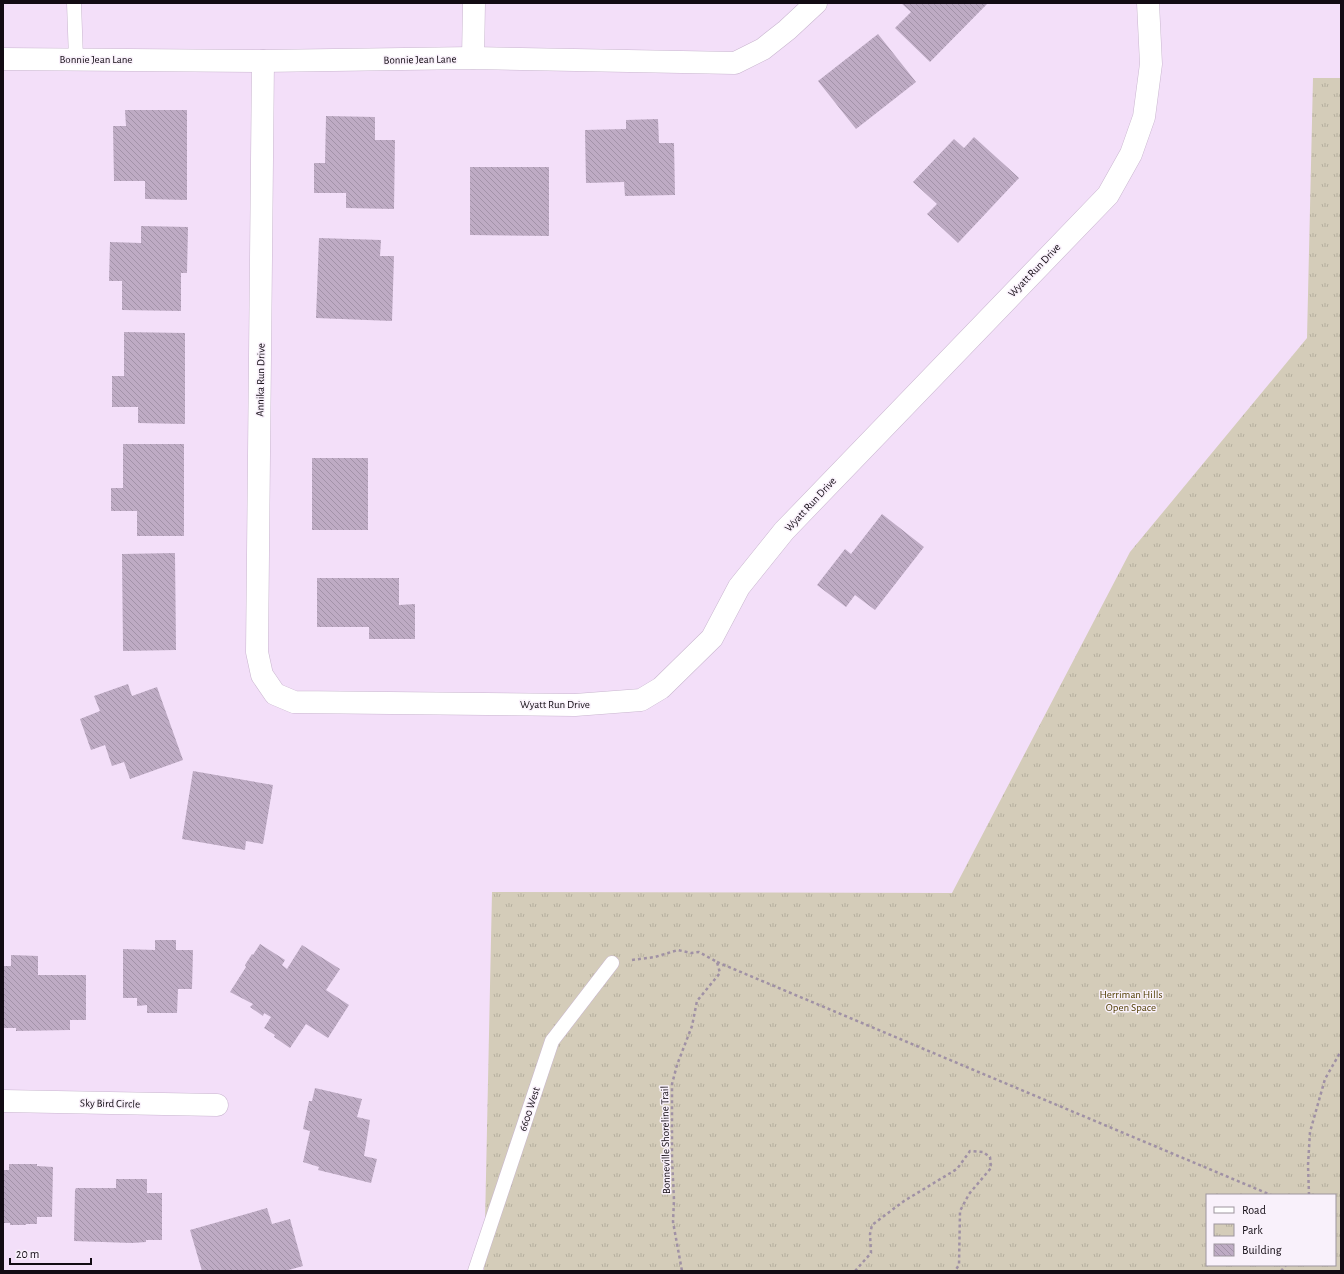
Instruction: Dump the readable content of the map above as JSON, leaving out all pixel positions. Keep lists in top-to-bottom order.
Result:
{
  "streets": {
    "street": [
      "Bonnie Jean Lane",
      "Wyatt Run Drive",
      "Annika Run Drive",
      "Sky Bird Circle"
    ],
    "lane": ["6600 West"],
    "path": ["Bonneville Shoreline Trail"]
  },
  "crossings": [
    ["Bonnie Jean Lane", "Annika Run Drive"],
    ["Wyatt Run Drive", "Annika Run Drive"]
  ],
  "parks": ["Herriman Hills Open Space"],
  "legend": ["Road", "Park", "Building"],
  "scale_bar": "20 m"
}
